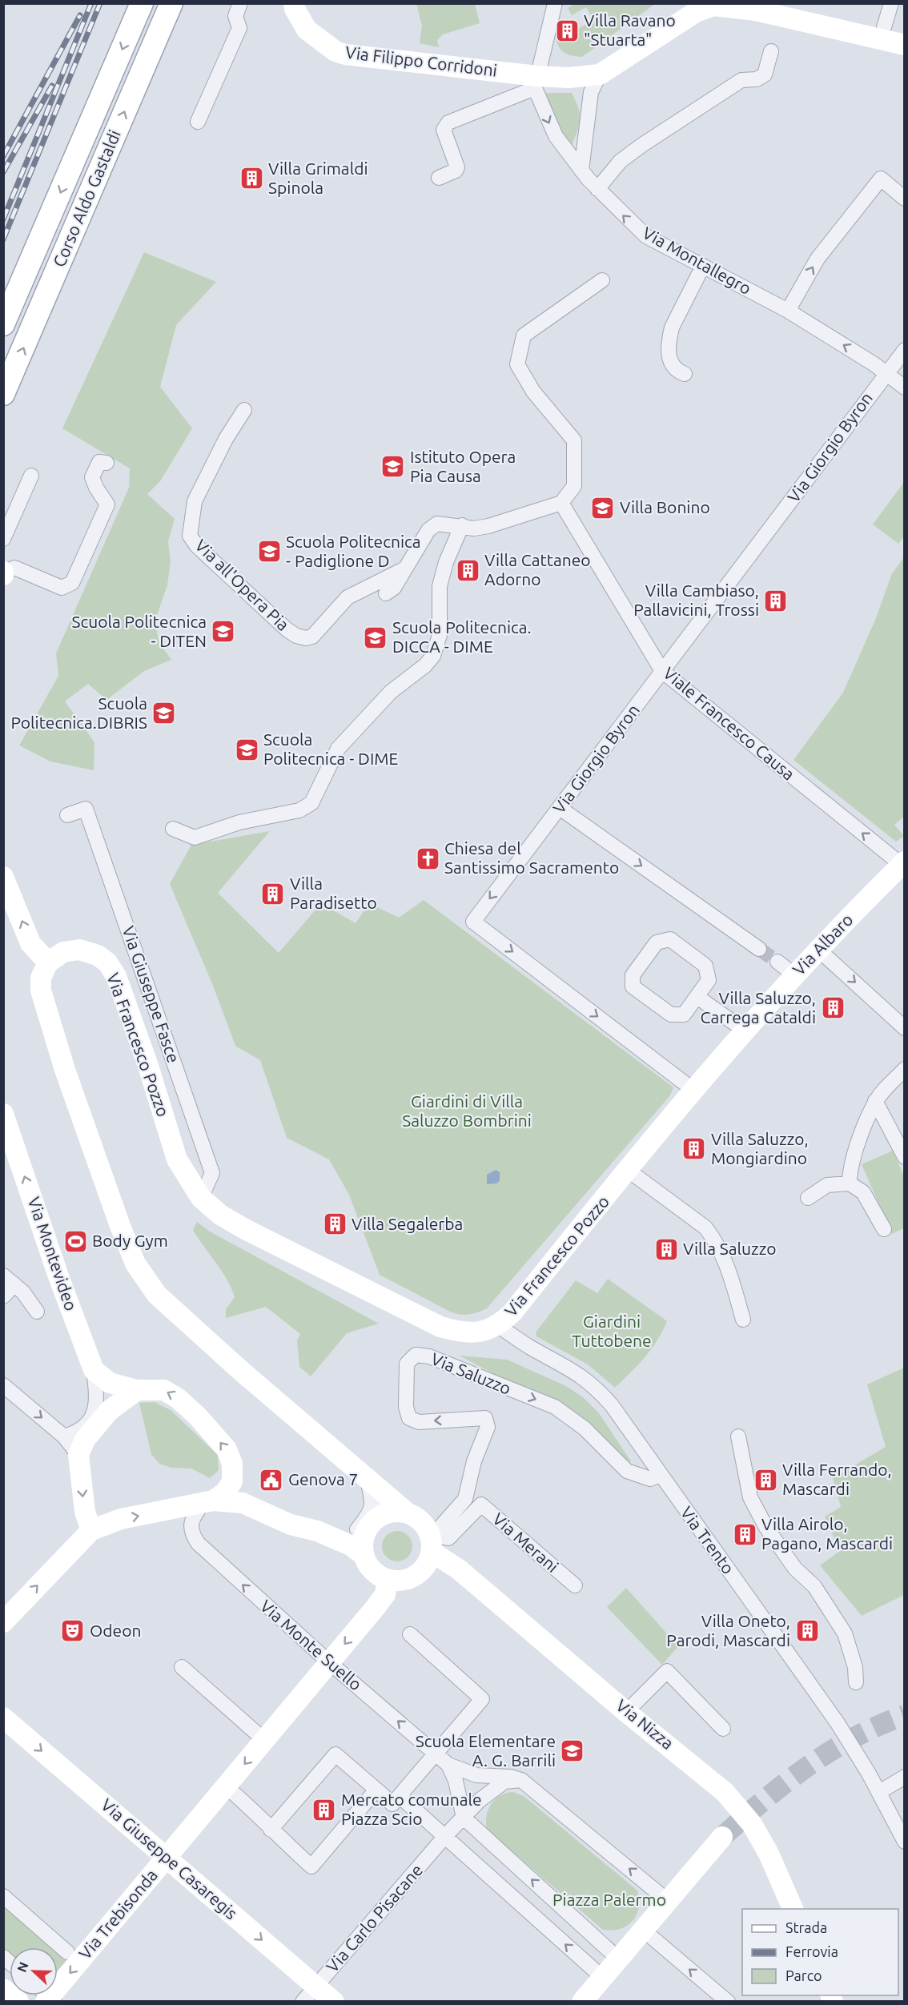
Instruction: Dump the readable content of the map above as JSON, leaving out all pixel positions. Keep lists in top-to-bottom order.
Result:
{
  "streets": {
    "main road": ["Corso Aldo Gastaldi"],
    "street": [
      "Via Filippo Corridoni",
      "Via Montallegro",
      "Via Giorgio Byron",
      "Via all'Opera Pia",
      "Viale Francesco Causa",
      "Via Albaro",
      "Via Giuseppe Fasce",
      "Via Francesco Pozzo",
      "Via Montevideo",
      "Via Saluzzo",
      "Via Trento",
      "Via Merani",
      "Via Monte Suello",
      "Via Nizza",
      "Via Giuseppe Casaregis",
      "Via Trebisonda",
      "Via Carlo Pisacane"
    ]
  },
  "crossings": [
    ["Via Filippo Corridoni", "Via Montallegro"],
    ["Via Montallegro", "Via Giorgio Byron"],
    ["Via Giorgio Byron", "Viale Francesco Causa"],
    ["Via Giorgio Byron", "Via Albaro"],
    ["Viale Francesco Causa", "Via Albaro"],
    ["Via Albaro", "Via Francesco Pozzo"],
    ["Via Giuseppe Fasce", "Via Francesco Pozzo"],
    ["Via Francesco Pozzo", "Via Trento"],
    ["Via Saluzzo", "Via Trento"],
    ["Via Saluzzo", "Via Merani"],
    ["Via Saluzzo", "Via Nizza"],
    ["Via Saluzzo", "Via Trebisonda"],
    ["Via Merani", "Via Nizza"],
    ["Via Merani", "Via Trebisonda"],
    ["Via Monte Suello", "Via Trebisonda"],
    ["Via Nizza", "Via Trebisonda"],
    ["Via Giuseppe Casaregis", "Via Trebisonda"],
    ["Via Giuseppe Casaregis", "Via Carlo Pisacane"]
  ],
  "one_way": ["Viale Francesco Causa", "Via Trebisonda"],
  "parks": ["Giardini di Villa Saluzzo Bombrini", "Giardini Tuttobene", "Piazza Palermo"],
  "places": {
    "building": [
      "Villa Ravano \"Stuarta\"",
      "Villa Grimaldi Spinola",
      "Villa Cattaneo Adorno",
      "Villa Cambiaso, Pallavicini, Trossi",
      "Villa Paradisetto",
      "Villa Saluzzo, Carrega Cataldi",
      "Villa Saluzzo, Mongiardino",
      "Villa Segalerba",
      "Villa Saluzzo",
      "Villa Ferrando, Mascardi",
      "Villa Airolo, Pagano, Mascardi",
      "Villa Oneto, Parodi, Mascardi",
      "Mercato comunale Piazza Scio"
    ],
    "school or university": [
      "Istituto Opera Pia Causa",
      "Villa Bonino",
      "Scuola Politecnica - Padiglione D",
      "Scuola Politecnica - DITEN",
      "Scuola Politecnica. DICCA - DIME",
      "Scuola Politecnica.DIBRIS",
      "Scuola Politecnica - DIME",
      "Scuola Elementare A. G. Barrili"
    ],
    "church": ["Chiesa del Santissimo Sacramento"],
    "sports": ["Body Gym"],
    "public building": ["Genova 7"],
    "theatre": ["Odeon"]
  },
  "legend": ["Strada", "Ferrovia", "Parco"],
  "north": "left"
}
